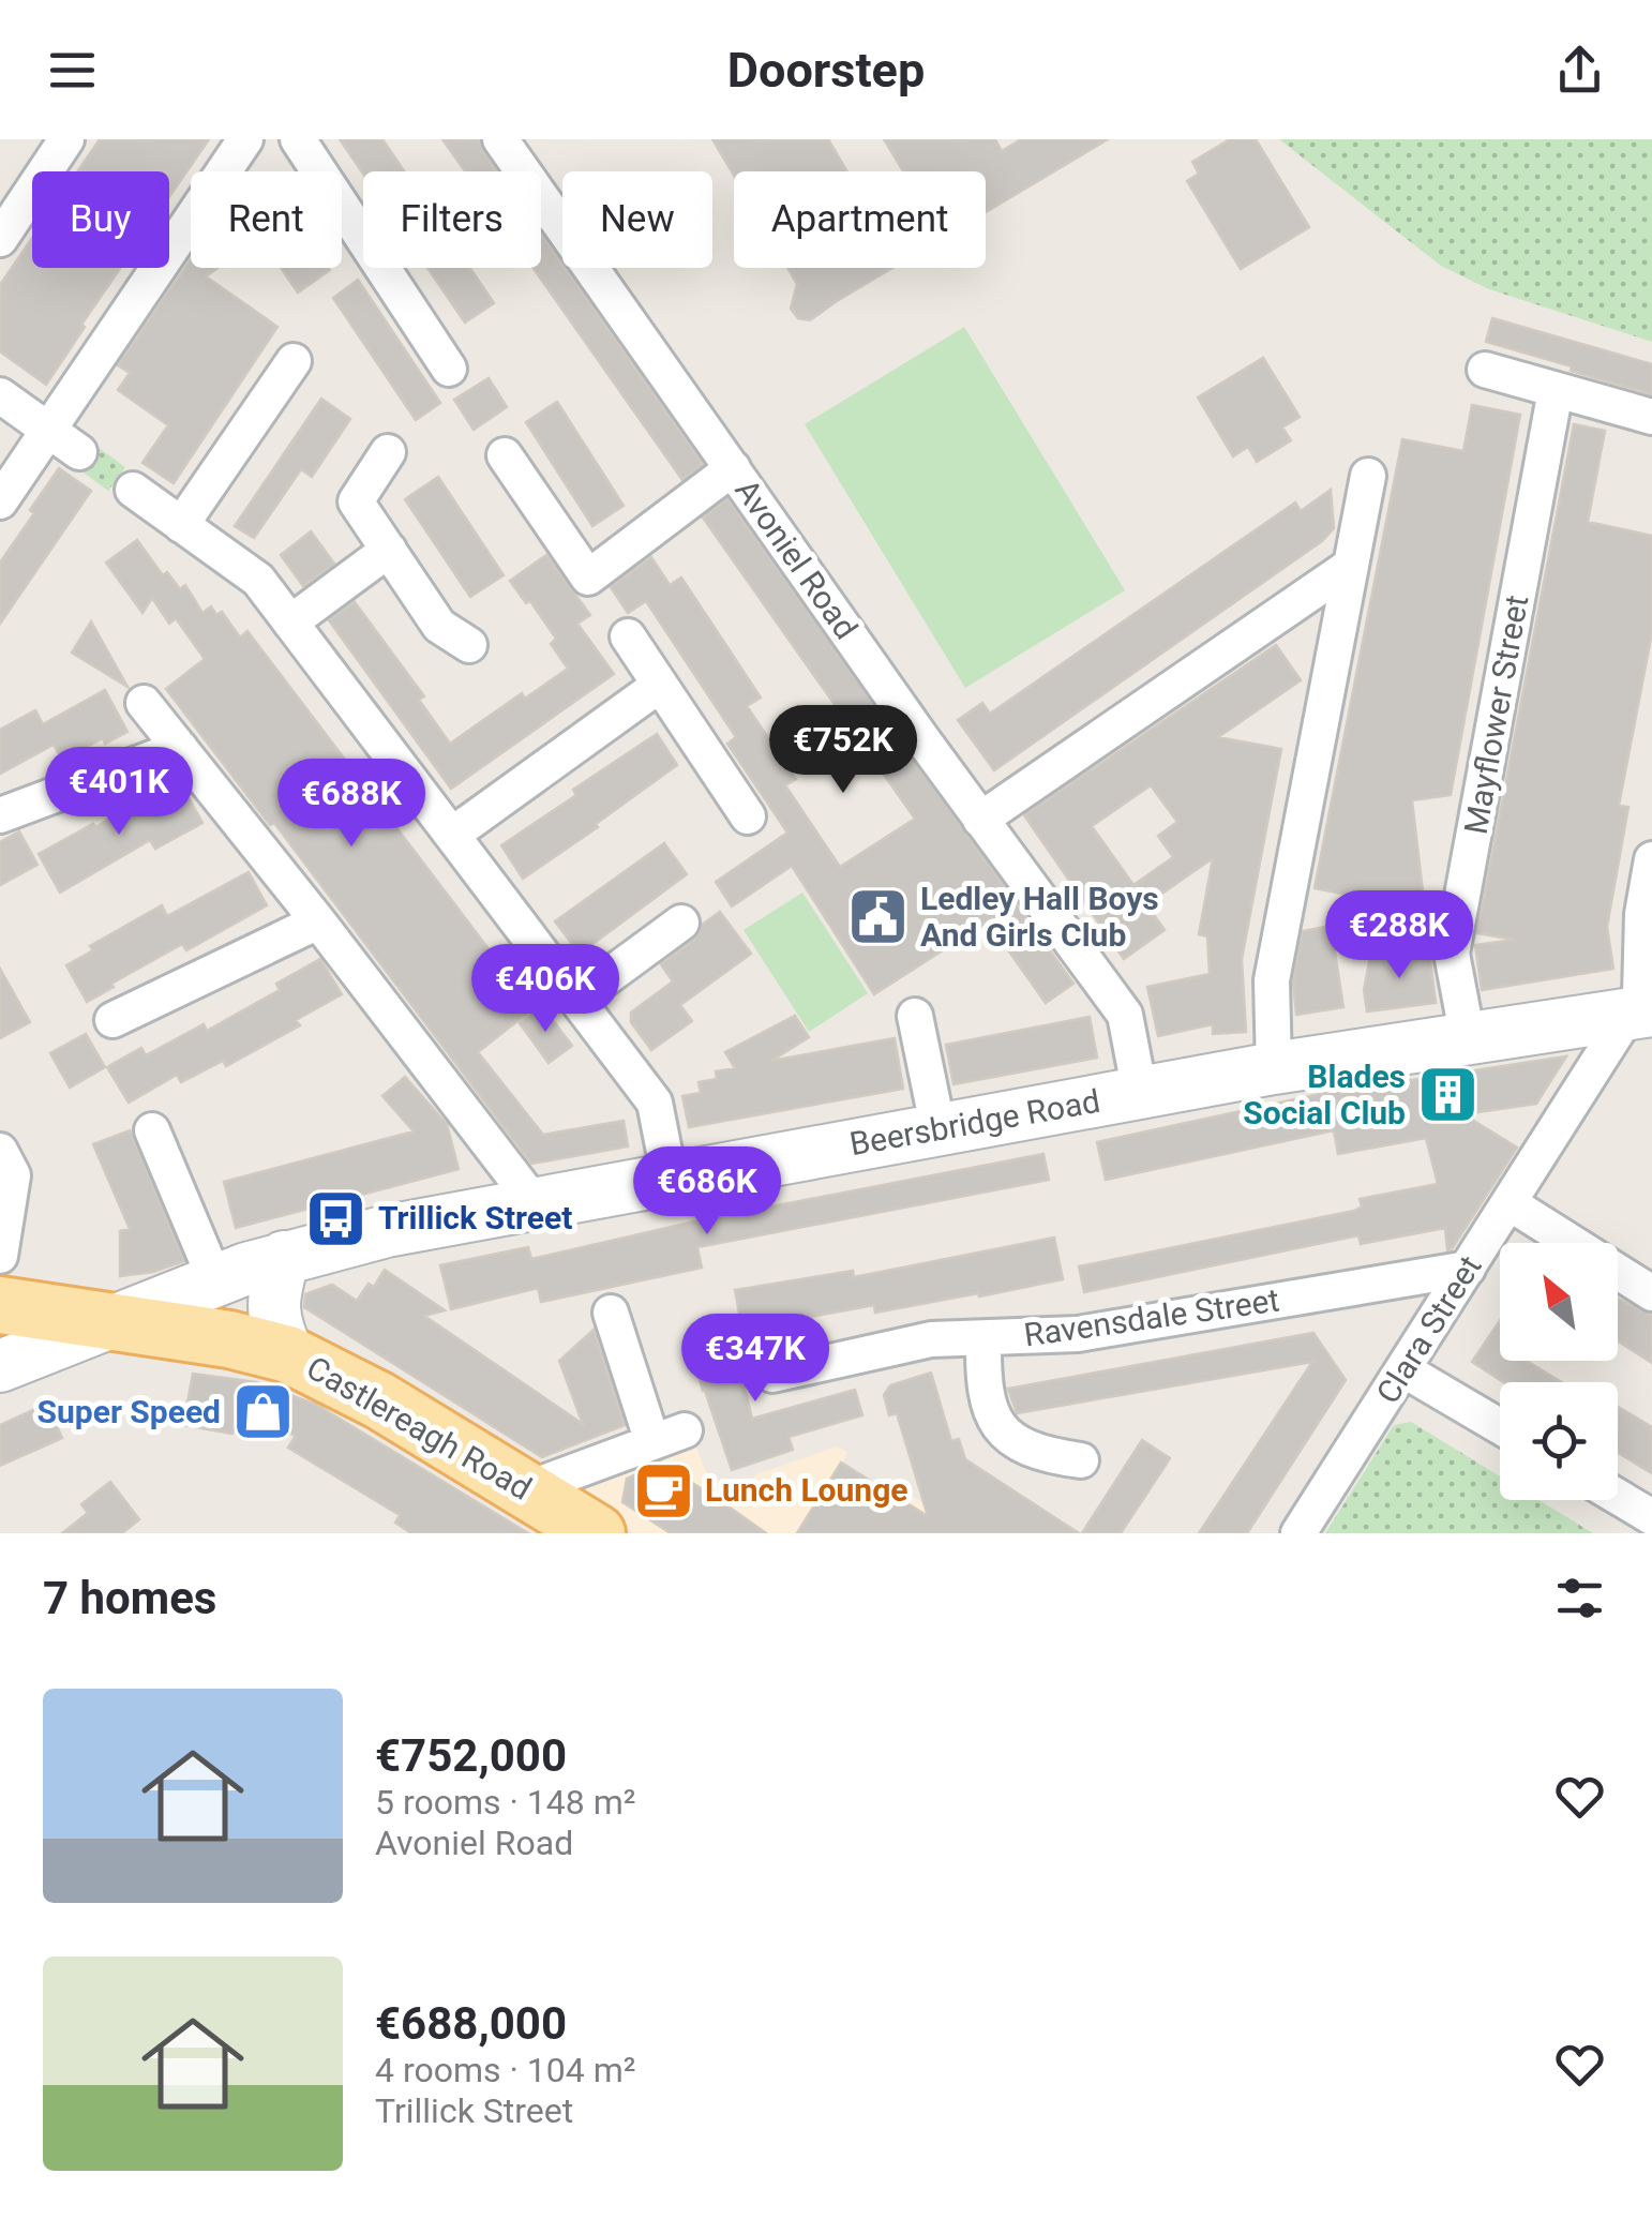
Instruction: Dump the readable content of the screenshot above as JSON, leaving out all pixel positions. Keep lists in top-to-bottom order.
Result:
{
  "streets": {
    "main road": ["Beersbridge Road", "Castlereagh Road"],
    "street": [
      "Avoniel Road",
      "Mayflower Street",
      "Ravensdale Street",
      "Clara Street"
    ]
  },
  "crossings": [
    ["Avoniel Road", "Beersbridge Road"],
    ["Mayflower Street", "Beersbridge Road"],
    ["Beersbridge Road", "Clara Street"],
    ["Beersbridge Road", "Castlereagh Road"],
    ["Ravensdale Street", "Clara Street"]
  ],
  "places": {
    "public building": ["Ledley Hall Boys And Girls Club"],
    "building": ["Blades Social Club"],
    "bus stop": ["Trillick Street"],
    "shop": ["Super Speed"],
    "cafe": ["Lunch Lounge"]
  },
  "north": "top left",
  "page": {
    "header": "Doorstep",
    "chip": [
      "Buy",
      "Rent",
      "Filters",
      "New",
      "Apartment"
    ],
    "price": [
      "€752K",
      "€401K",
      "€688K",
      "€288K",
      "€406K",
      "€686K",
      "€347K"
    ],
    "heading": "7 homes",
    "list": [
      {
        "name": "€752,000",
        "note": "5 rooms · 148 m² · Avoniel Road"
      },
      {
        "name": "€688,000",
        "note": "4 rooms · 104 m² · Trillick Street"
      }
    ]
  }
}
